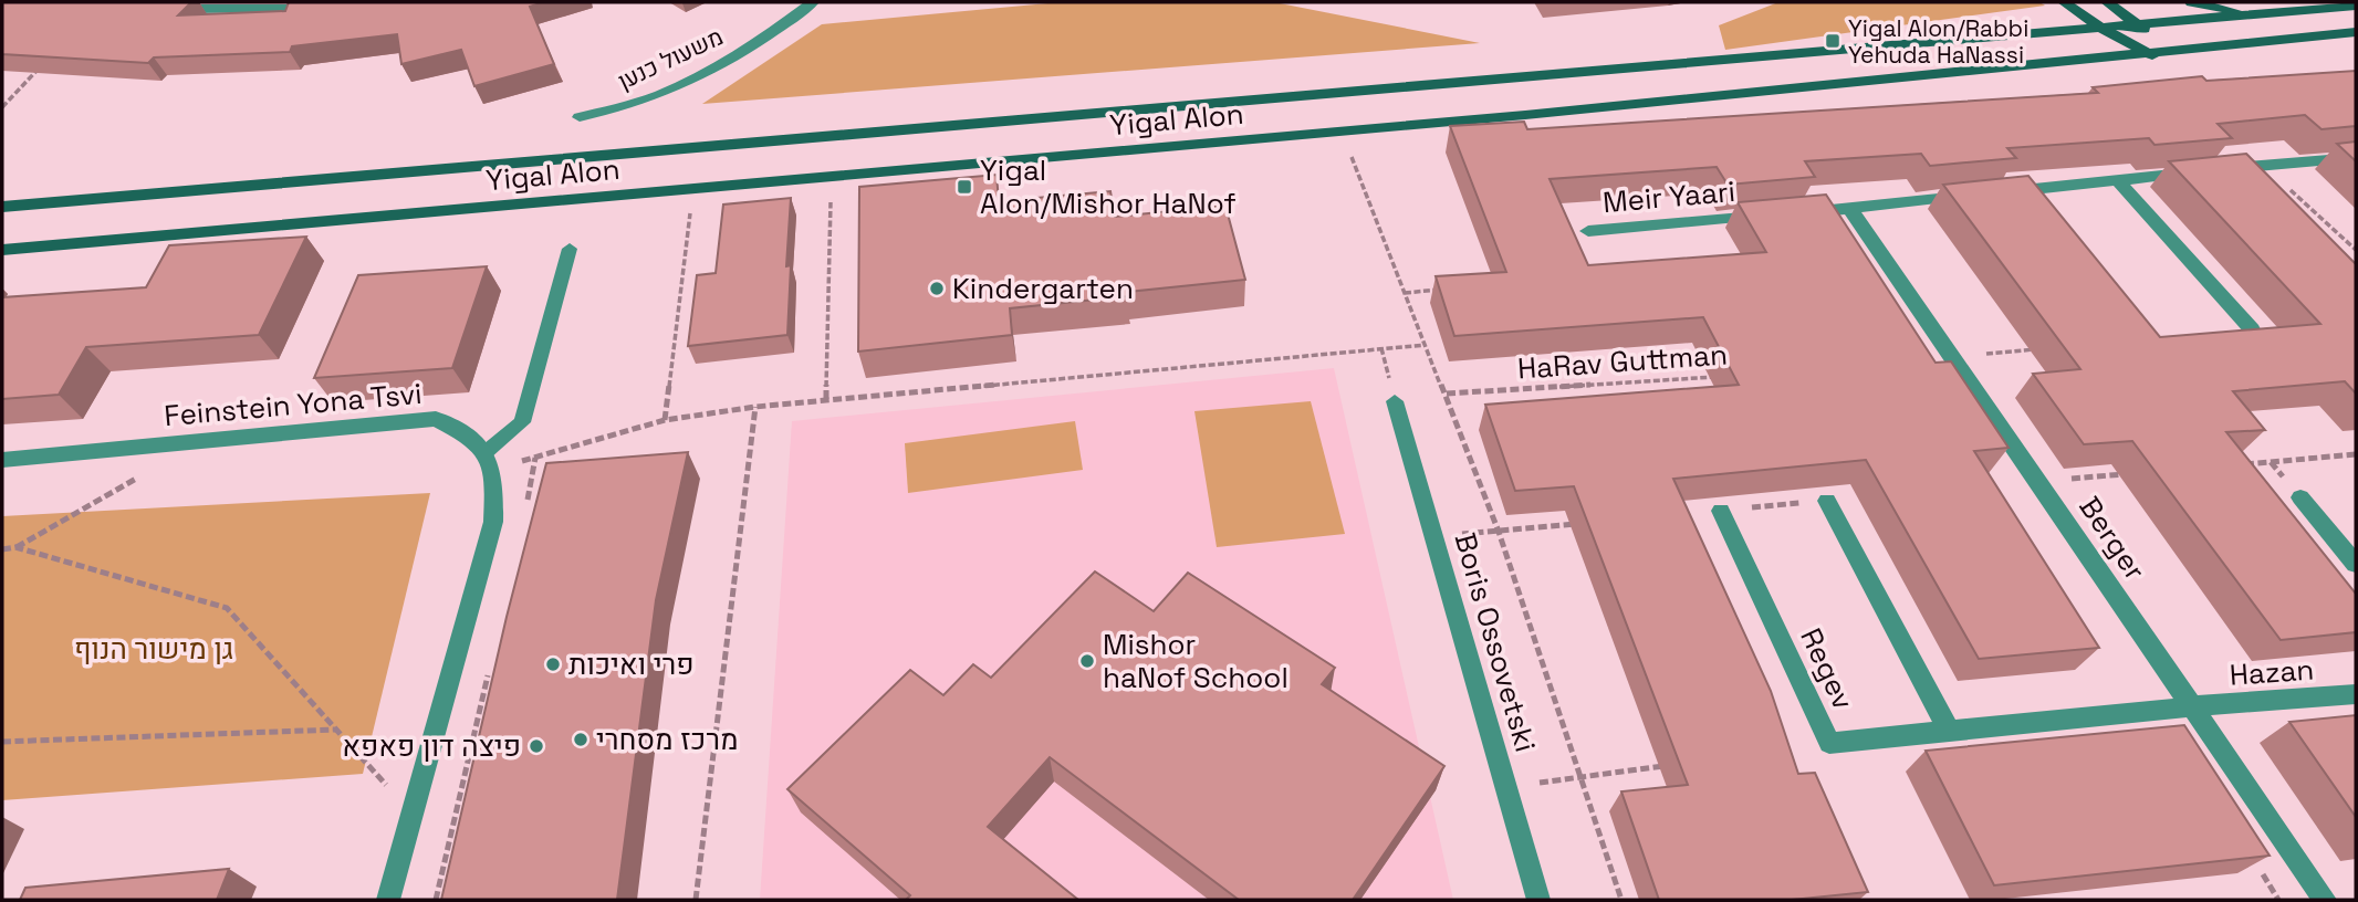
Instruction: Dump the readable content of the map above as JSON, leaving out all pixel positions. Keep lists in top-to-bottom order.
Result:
{
  "streets": {
    "main road": ["Yigal Alon"],
    "street": [
      "משעול כנען",
      "Meir Yaari",
      "Feinstein Yona Tsvi",
      "Berger",
      "Boris Ossovetski",
      "Regev",
      "Hazan"
    ],
    "path": ["HaRav Guttman"]
  },
  "crossings": [
    ["Meir Yaari", "Berger"],
    ["Berger", "Regev"],
    ["Berger", "Hazan"],
    ["Regev", "Hazan"]
  ],
  "parks": ["גן מישור הנוף"],
  "places": {
    "transit": ["Yigal Alon/Rabbi Yehuda HaNassi", "Yigal Alon/Mishor HaNof"],
    "other": [
      "Kindergarten",
      "Mishor haNof School",
      "פרי ואיכות",
      "מרכז מסחרי",
      "פיצה דון פאפא"
    ]
  }
}
